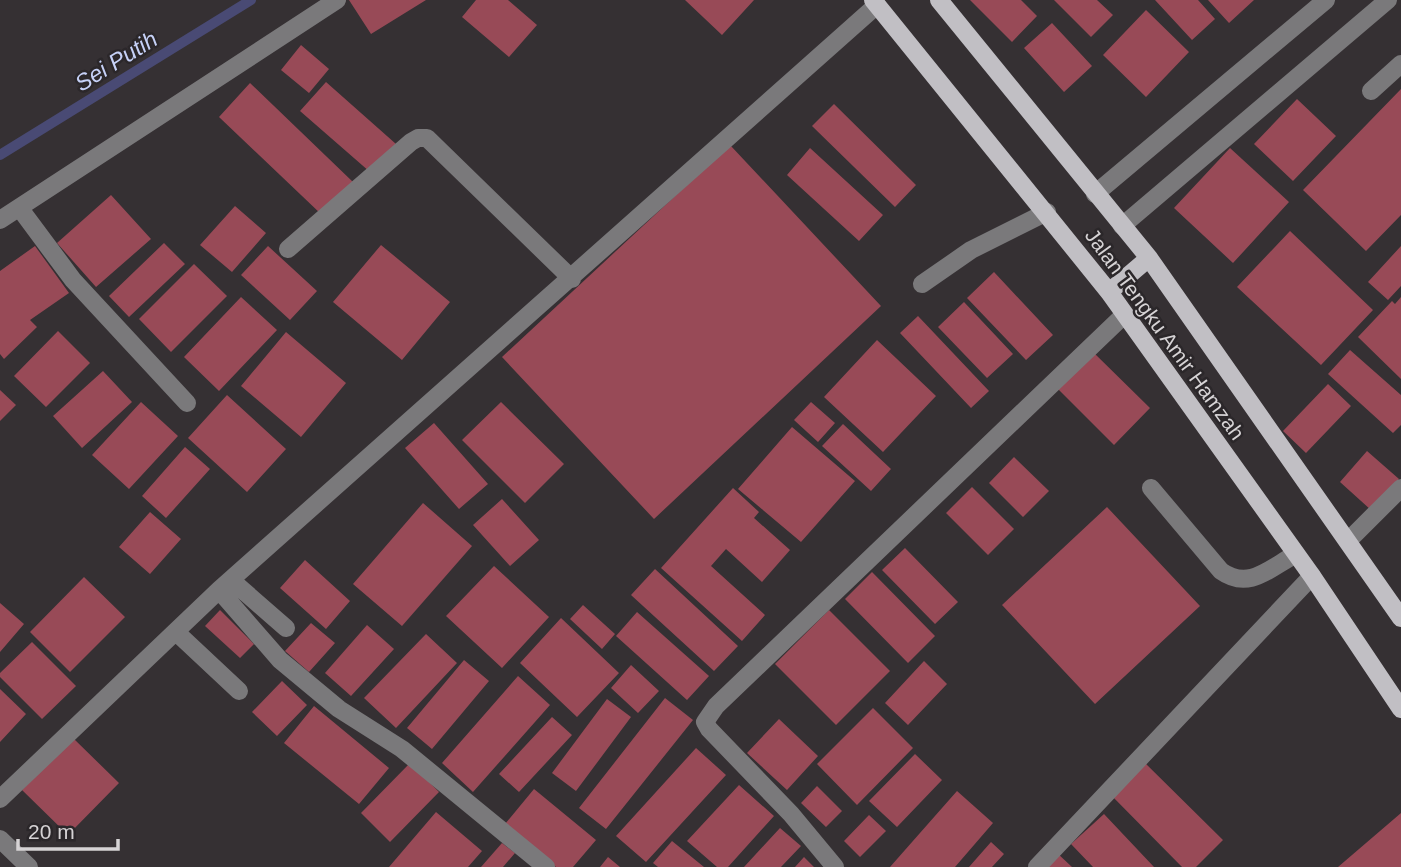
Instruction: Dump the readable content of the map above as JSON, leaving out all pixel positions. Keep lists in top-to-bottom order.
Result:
{
  "streets": {
    "main road": ["Jalan Tengku Amir Hamzah"]
  },
  "water": ["Sei Putih"],
  "scale_bar": "20 m"
}
